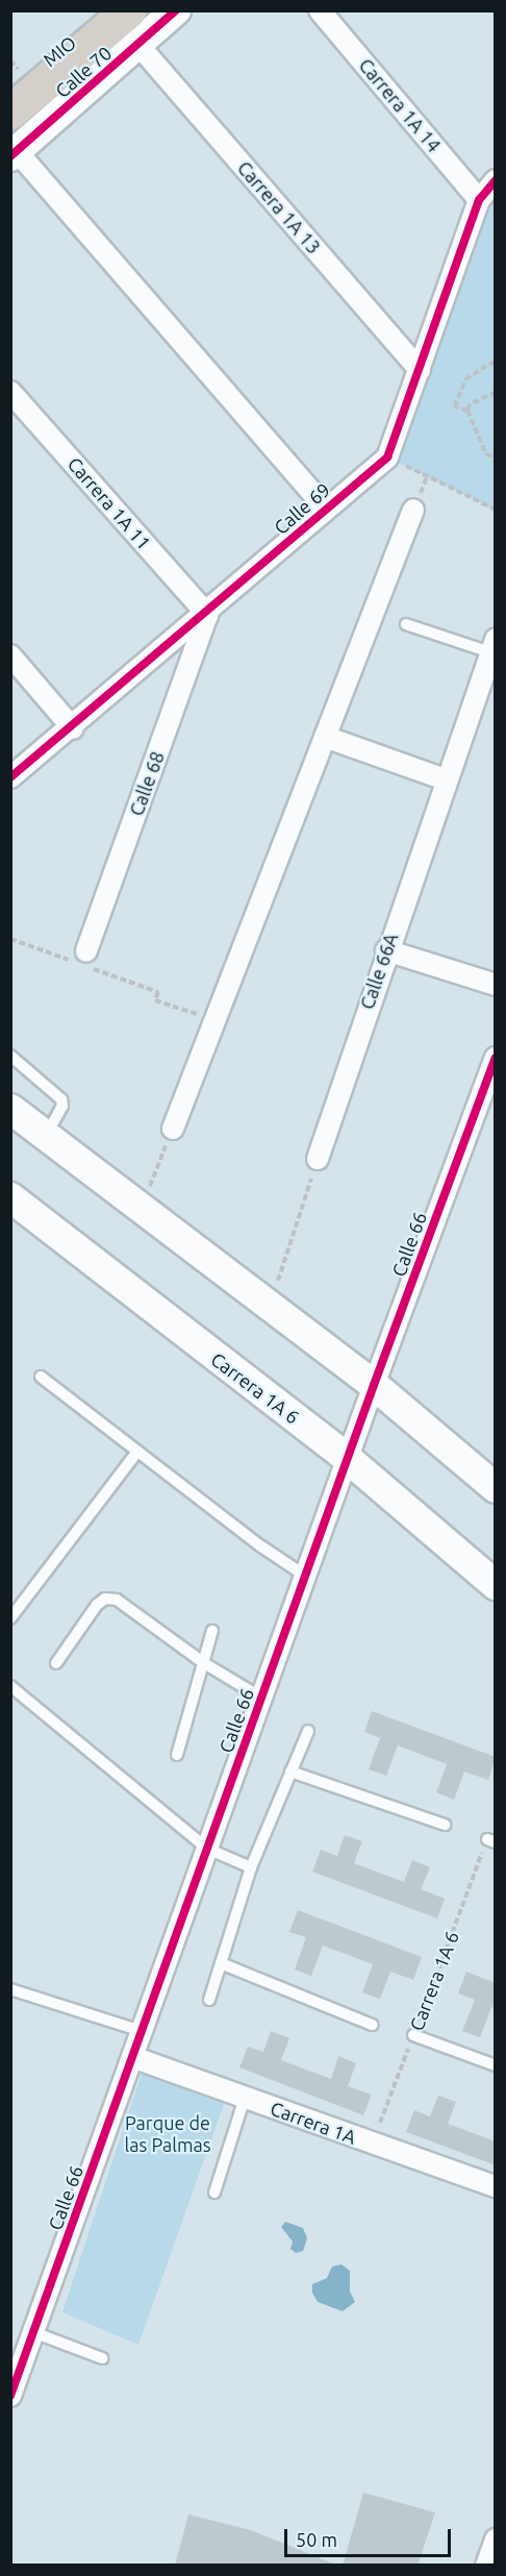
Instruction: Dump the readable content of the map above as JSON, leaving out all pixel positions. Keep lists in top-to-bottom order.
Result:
{
  "streets": {
    "street": [
      "Calle 70",
      "Carrera 1A 14",
      "Carrera 1A 13",
      "Carrera 1A 11",
      "Calle 69",
      "Calle 68",
      "Calle 66A",
      "Calle 66",
      "Carrera 1A 6",
      "Carrera 1A"
    ]
  },
  "crossings": [
    ["Calle 70", "Carrera 1A 13"],
    ["Carrera 1A 14", "Calle 69"],
    ["Carrera 1A 13", "Calle 69"],
    ["Carrera 1A 11", "Calle 69"],
    ["Carrera 1A 11", "Calle 68"],
    ["Calle 69", "Calle 68"],
    ["Calle 66", "Carrera 1A 6"],
    ["Calle 66", "Carrera 1A"],
    ["Carrera 1A 6", "Carrera 1A"]
  ],
  "parks": ["Parque de las Palmas"],
  "scale_bar": "50 m"
}
